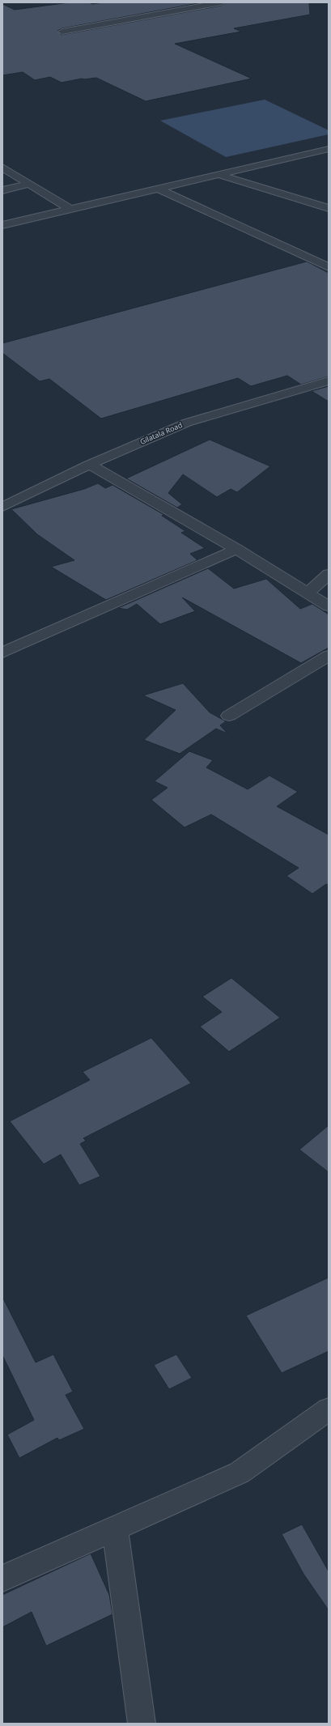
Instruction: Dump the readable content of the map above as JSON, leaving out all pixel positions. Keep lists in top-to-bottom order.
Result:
{
  "streets": {
    "street": ["Gilatala Road"]
  }
}
